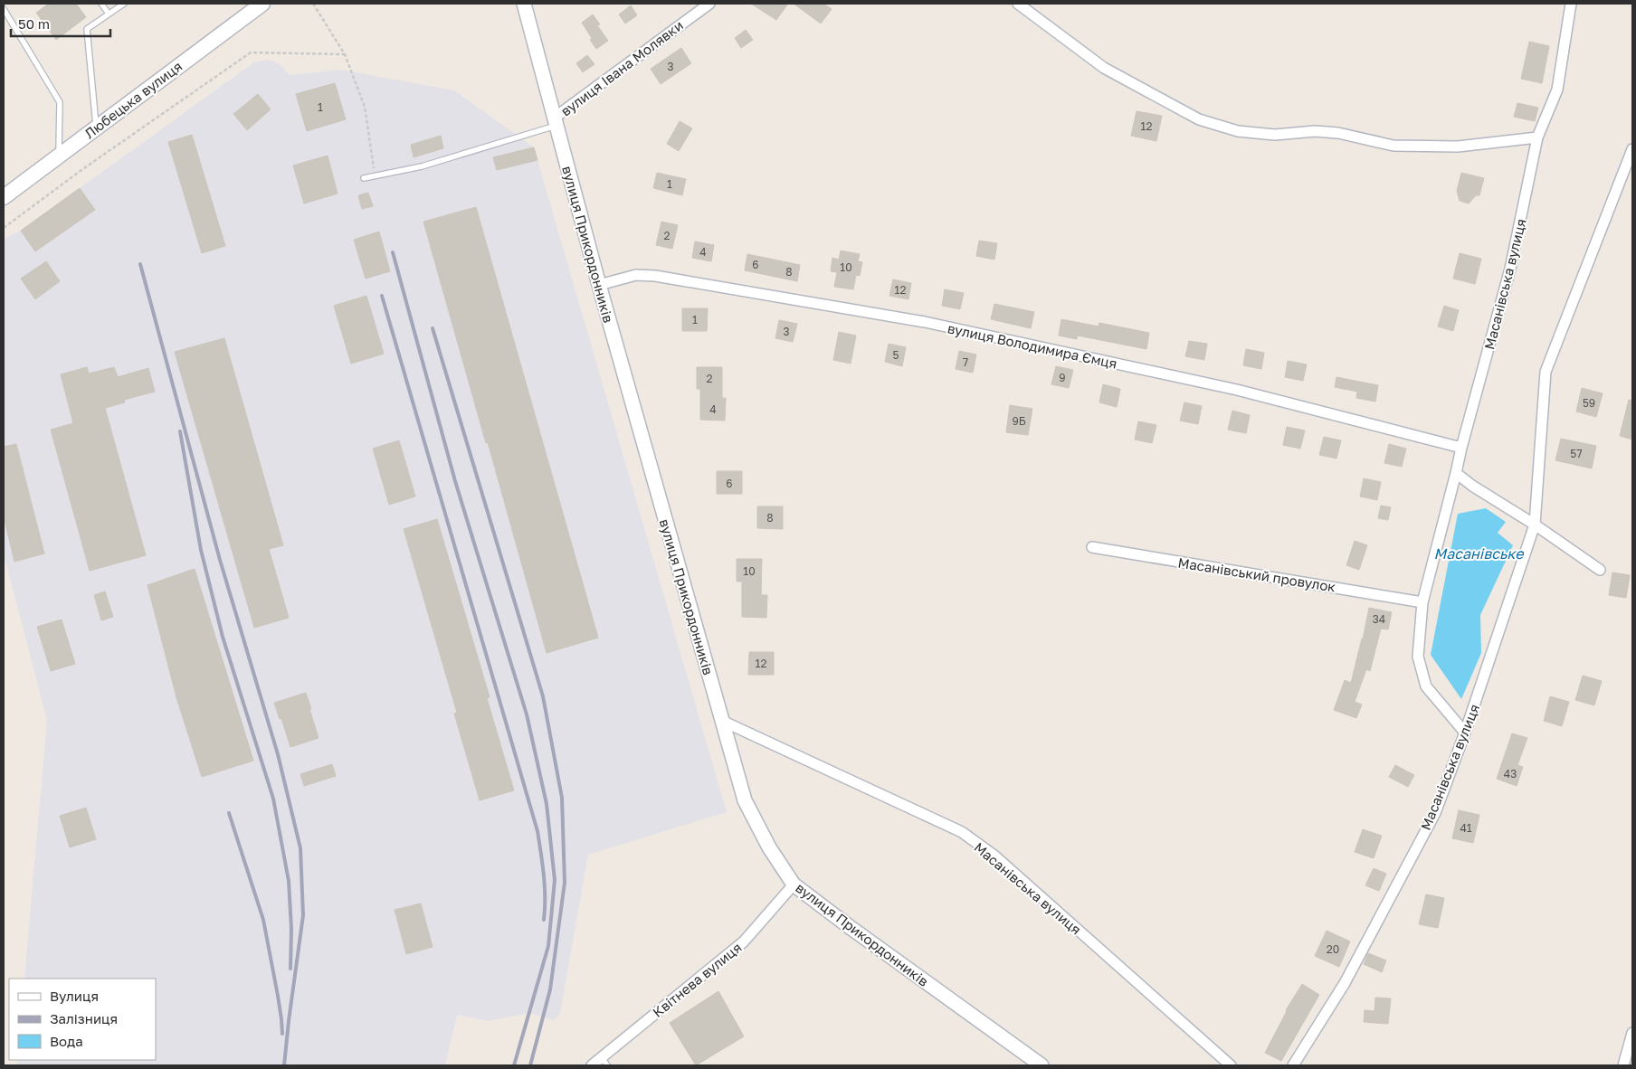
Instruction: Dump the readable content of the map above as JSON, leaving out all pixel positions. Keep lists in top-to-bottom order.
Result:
{
  "streets": {
    "main road": ["Любецька вулиця"],
    "street": [
      "вулиця Івана Молявки",
      "вулиця Прикордонників",
      "Масанівська вулиця",
      "вулиця Володимира Ємця",
      "Масанівський провулок",
      "Квітнева вулиця"
    ]
  },
  "crossings": [
    ["вулиця Івана Молявки", "вулиця Прикордонників"],
    ["вулиця Прикордонників", "Масанівська вулиця"],
    ["вулиця Прикордонників", "вулиця Володимира Ємця"],
    ["вулиця Прикордонників", "Квітнева вулиця"],
    ["Масанівська вулиця", "вулиця Володимира Ємця"],
    ["Масанівська вулиця", "Масанівський провулок"]
  ],
  "water": ["Масанівське"],
  "house_numbers": [
    "3",
    "1",
    "12",
    "1",
    "2",
    "4",
    "6",
    "10",
    "8",
    "12",
    "1",
    "3",
    "5",
    "7",
    "9",
    "2",
    "59",
    "4",
    "9Б",
    "57",
    "6",
    "8",
    "10",
    "34",
    "12",
    "43",
    "41",
    "20"
  ],
  "legend": ["Вулиця", "Залізниця", "Вода"],
  "scale_bar": "50 m"
}
